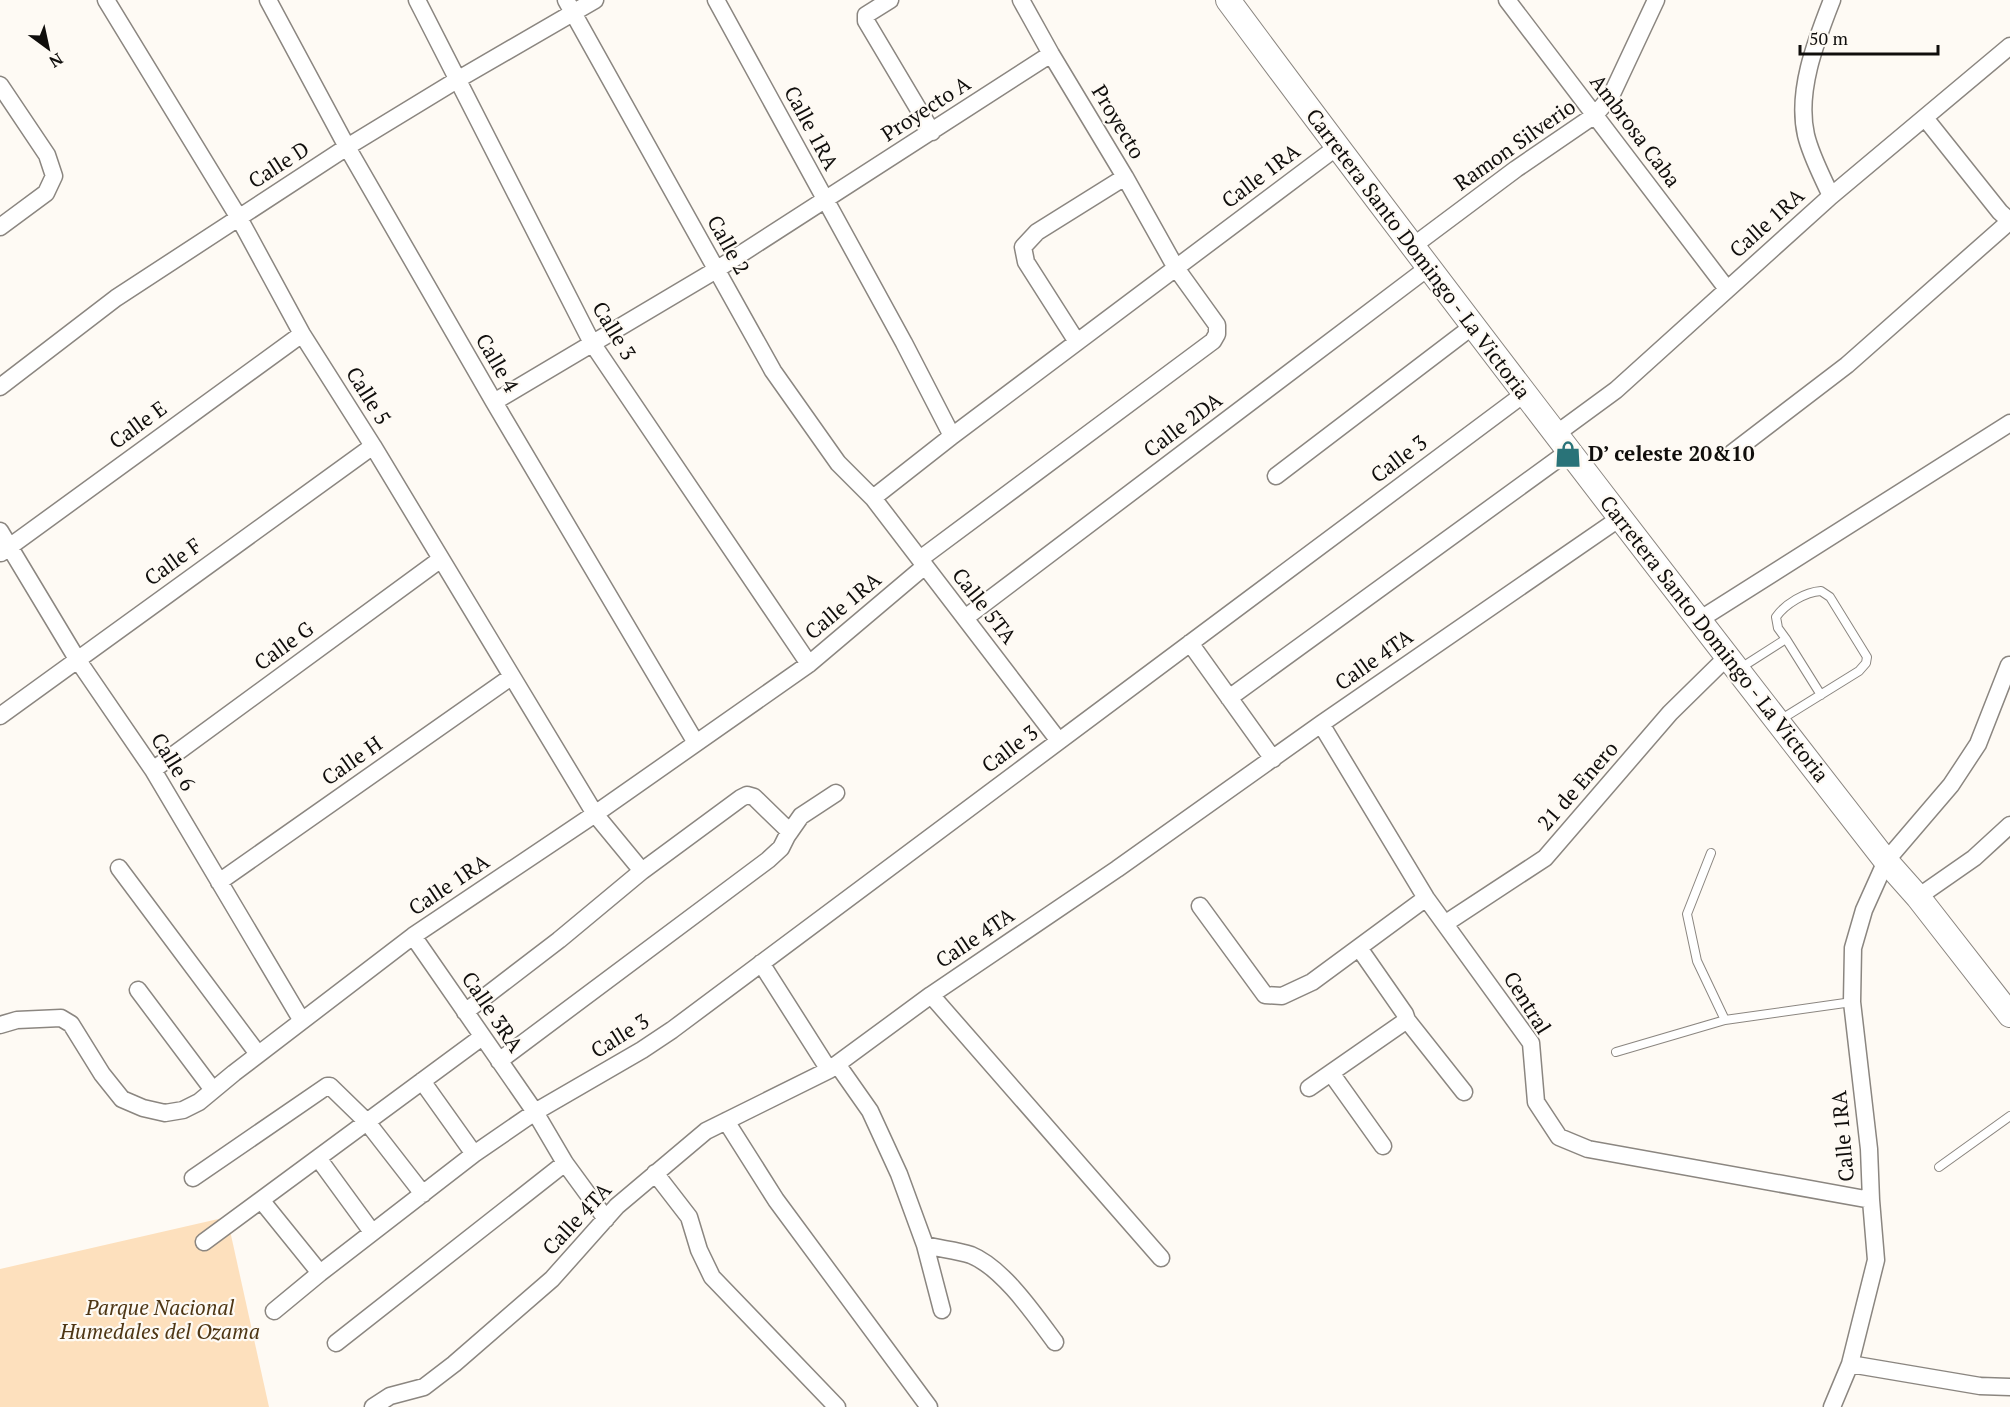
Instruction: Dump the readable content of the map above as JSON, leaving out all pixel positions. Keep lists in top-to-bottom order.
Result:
{
  "streets": {
    "main road": ["Carretera Santo Domingo - La Victoria"],
    "street": [
      "Proyecto A",
      "Proyecto",
      "Calle 1RA",
      "Ambrosa Caba",
      "Ramon Silverio",
      "Calle D",
      "Calle 2",
      "Calle 3",
      "Calle 4",
      "Calle 5",
      "Calle E",
      "Calle 2DA",
      "Calle F",
      "Calle 5TA",
      "Calle G",
      "Calle 4TA",
      "Calle H",
      "Calle 6",
      "21 de Enero",
      "Central",
      "Calle 3RA"
    ]
  },
  "crossings": [
    ["Proyecto A", "Proyecto"],
    ["Proyecto A", "Calle 1RA"],
    ["Proyecto A", "Calle 2"],
    ["Proyecto A", "Calle 3"],
    ["Proyecto A", "Calle 4"],
    ["Proyecto", "Calle 1RA"],
    ["Proyecto", "Calle 5TA"],
    ["Calle 1RA", "Ambrosa Caba"],
    ["Calle 1RA", "Calle 2"],
    ["Calle 1RA", "Carretera Santo Domingo - La Victoria"],
    ["Calle 1RA", "Calle 3"],
    ["Calle 1RA", "Calle 4"],
    ["Calle 1RA", "Calle 5"],
    ["Calle 1RA", "Calle 5TA"],
    ["Calle 1RA", "Calle 6"],
    ["Calle 1RA", "Central"],
    ["Calle 1RA", "Calle 3RA"],
    ["Ambrosa Caba", "Ramon Silverio"],
    ["Ramon Silverio", "Carretera Santo Domingo - La Victoria"],
    ["Calle D", "Calle 2"],
    ["Calle D", "Calle 3"],
    ["Calle D", "Calle 4"],
    ["Calle D", "Calle 5"],
    ["Calle 2", "Calle 5TA"],
    ["Carretera Santo Domingo - La Victoria", "Calle 3"],
    ["Carretera Santo Domingo - La Victoria", "Calle 2DA"],
    ["Carretera Santo Domingo - La Victoria", "Calle 4TA"],
    ["Carretera Santo Domingo - La Victoria", "21 de Enero"],
    ["Calle 3", "Calle 5TA"],
    ["Calle 3", "Calle 3RA"],
    ["Calle 5", "Calle E"],
    ["Calle 5", "Calle F"],
    ["Calle 5", "Calle G"],
    ["Calle 5", "Calle H"],
    ["Calle E", "Calle 6"],
    ["Calle 2DA", "Calle 5TA"],
    ["Calle F", "Calle 6"],
    ["Calle G", "Calle 6"],
    ["Calle 4TA", "Central"],
    ["Calle 4TA", "Calle 3RA"],
    ["Calle H", "Calle 6"],
    ["21 de Enero", "Central"]
  ],
  "parks": ["Parque Nacional Humedales del Ozama"],
  "places": {
    "shop": ["D’ celeste 20&10"]
  },
  "scale_bar": "50 m",
  "north": "bottom right"
}
